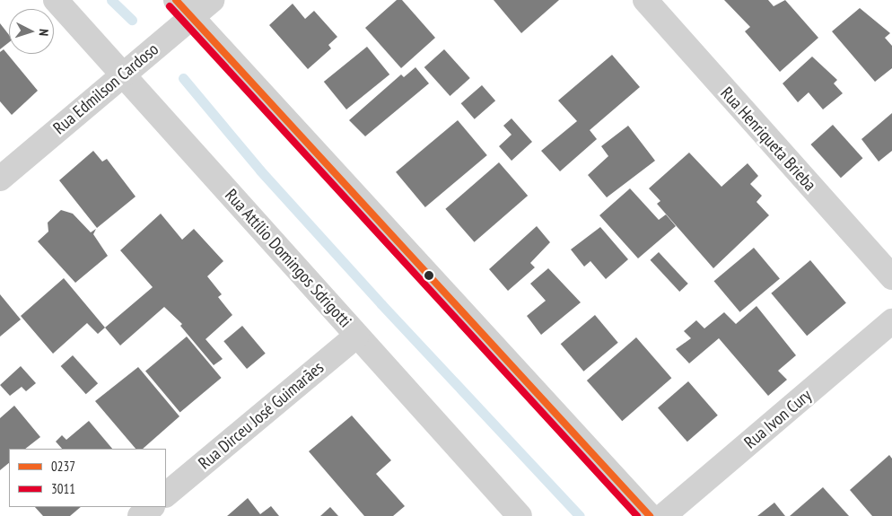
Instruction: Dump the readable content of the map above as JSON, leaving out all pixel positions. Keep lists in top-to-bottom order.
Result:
{
  "streets": {
    "street": [
      "Rua Edmilson Cardoso",
      "Rua Henriqueta Brieba",
      "Rua Attílio Domingos Sdrigotti",
      "Rua Dirceu José Guimarães",
      "Rua Ivon Cury"
    ]
  },
  "crossings": [
    ["Rua Edmilson Cardoso", "Rua Attílio Domingos Sdrigotti"],
    ["Rua Attílio Domingos Sdrigotti", "Rua Dirceu José Guimarães"]
  ],
  "lines": ["transit line 0237", "transit line 3011"],
  "legend": ["0237", "3011"],
  "north": "right"
}
